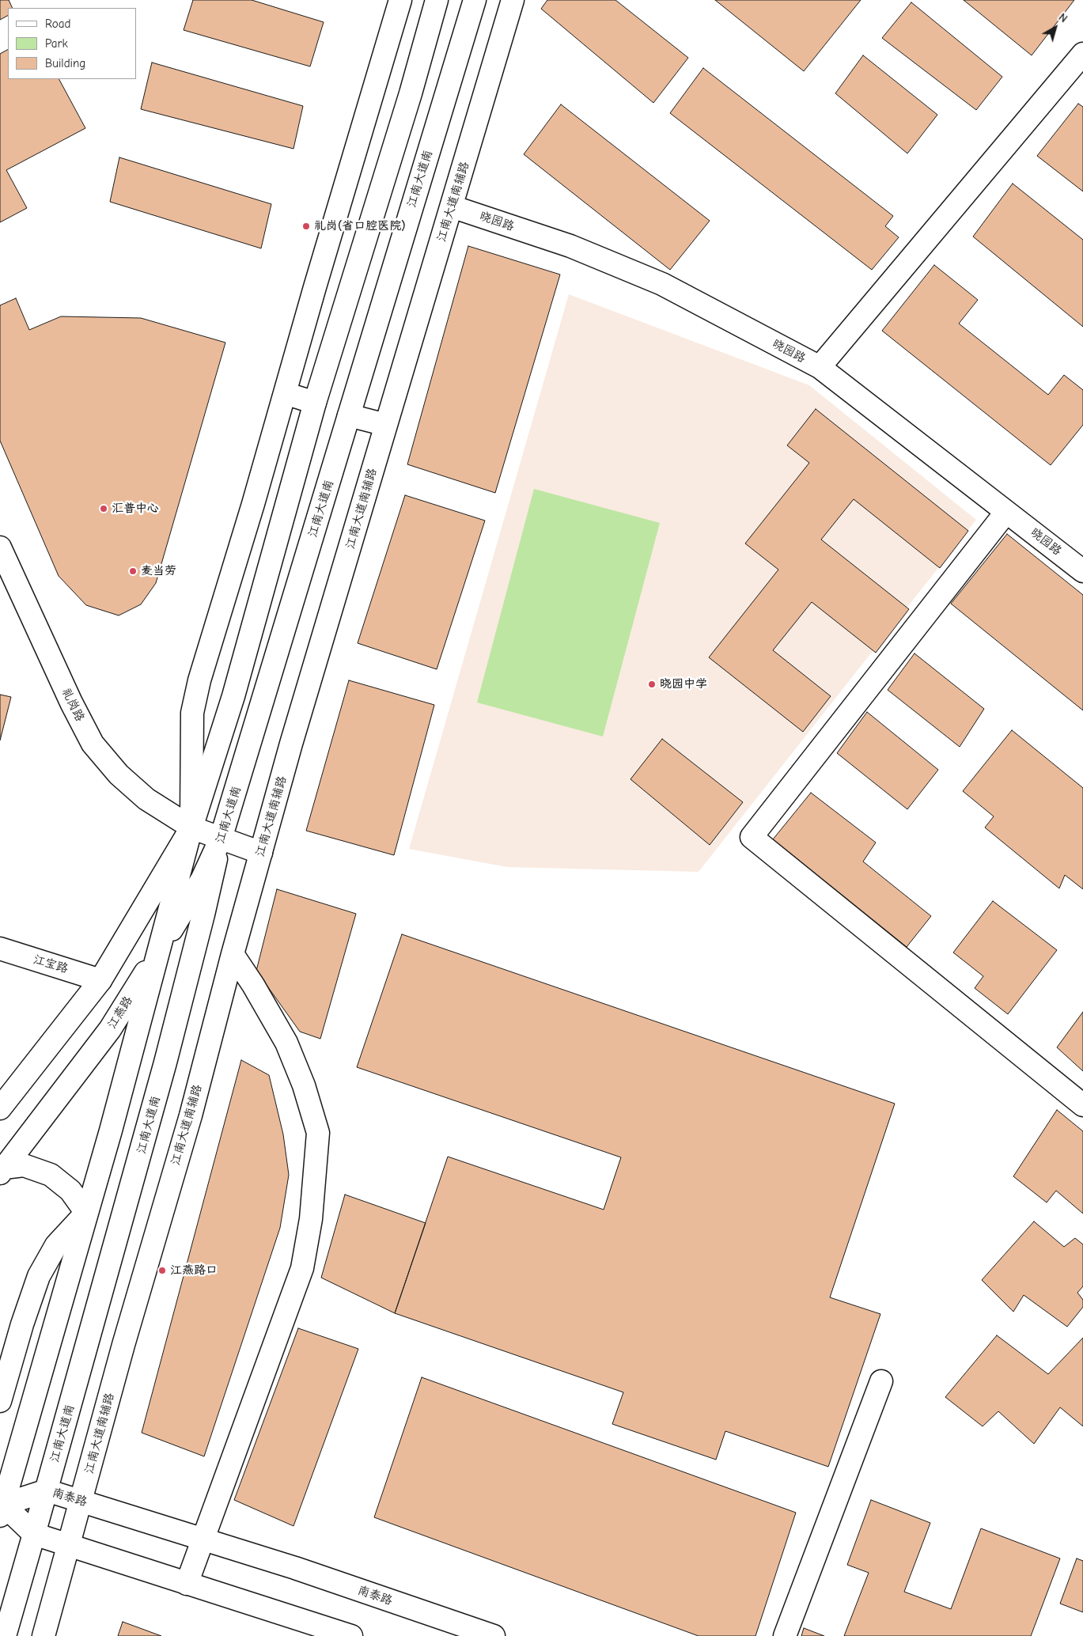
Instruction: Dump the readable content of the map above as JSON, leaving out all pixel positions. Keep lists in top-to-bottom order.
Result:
{
  "streets": {
    "street": [
      "江南大道南",
      "江南大道南辅路",
      "晓园路",
      "礼岗路",
      "江宝路",
      "江燕路",
      "南泰路"
    ]
  },
  "crossings": [
    ["江南大道南", "礼岗路"],
    ["江南大道南", "江燕路"],
    ["江南大道南", "南泰路"],
    ["江南大道南辅路", "晓园路"],
    ["江南大道南辅路", "礼岗路"],
    ["江南大道南辅路", "南泰路"],
    ["礼岗路", "江燕路"]
  ],
  "places": [
    "礼岗(省口腔医院)",
    "汇普中心",
    "麦当劳",
    "晓园中学",
    "江燕路口"
  ],
  "legend": ["Road", "Park", "Building"],
  "north": "top right"
}
